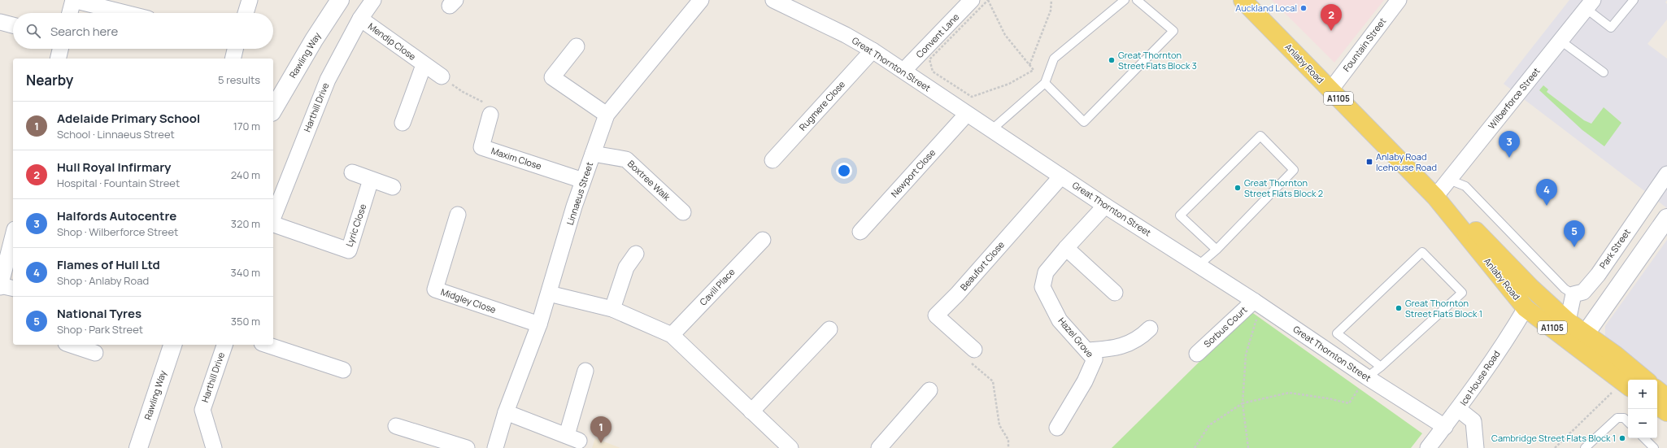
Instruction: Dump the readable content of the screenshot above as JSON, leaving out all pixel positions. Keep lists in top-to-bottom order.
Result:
{
  "streets": {
    "main road": ["Anlaby Road", "A1105"],
    "street": [
      "Convent Lane",
      "Mendip Close",
      "Fountain Street",
      "Rawling Way",
      "Great Thornton Street",
      "Wilberforce Street",
      "Rugmere Close",
      "Harthill Drive",
      "Maxim Close",
      "Newport Close",
      "Boxtree Walk",
      "Linnaeus Street",
      "Lyric Close",
      "Park Street",
      "Beaufort Close",
      "Cavill Place",
      "Midgley Close",
      "Sorbus Court",
      "Hazel Grove",
      "Ice House Road"
    ]
  },
  "crossings": [
    ["Convent Lane", "Great Thornton Street"],
    ["Mendip Close", "Harthill Drive"],
    ["Fountain Street", "Anlaby Road"],
    ["Anlaby Road", "Wilberforce Street"],
    ["Anlaby Road", "Ice House Road"],
    ["Great Thornton Street", "Rugmere Close"],
    ["Great Thornton Street", "Newport Close"],
    ["Great Thornton Street", "Beaufort Close"],
    ["Great Thornton Street", "Sorbus Court"],
    ["Great Thornton Street", "Hazel Grove"],
    ["Maxim Close", "Linnaeus Street"],
    ["Boxtree Walk", "Linnaeus Street"],
    ["Linnaeus Street", "Midgley Close"]
  ],
  "places": {
    "other": [
      "Auckland Local",
      "Great Thornton Street Flats Block 3",
      "Great Thornton Street Flats Block 2",
      "Great Thornton Street Flats Block 1",
      "Cambridge Street Flats Block 1"
    ],
    "transit": ["Anlaby Road Icehouse Road"]
  },
  "page": {
    "pins": [
      "2",
      "3",
      "4",
      "5",
      "1"
    ],
    "search": "Search here",
    "heading": ["Nearby", "5 results"],
    "list": [
      {
        "mark": "1",
        "name": "Adelaide Primary School",
        "note": "School · Linnaeus Street",
        "value": "170 m"
      },
      {
        "mark": "2",
        "name": "Hull Royal Infirmary",
        "note": "Hospital · Fountain Street",
        "value": "240 m"
      },
      {
        "mark": "3",
        "name": "Halfords Autocentre",
        "note": "Shop · Wilberforce Street",
        "value": "320 m"
      },
      {
        "mark": "4",
        "name": "Flames of Hull Ltd",
        "note": "Shop · Anlaby Road",
        "value": "340 m"
      },
      {
        "mark": "5",
        "name": "National Tyres",
        "note": "Shop · Park Street",
        "value": "350 m"
      }
    ],
    "map_buttons": ["+", "−"]
  }
}
